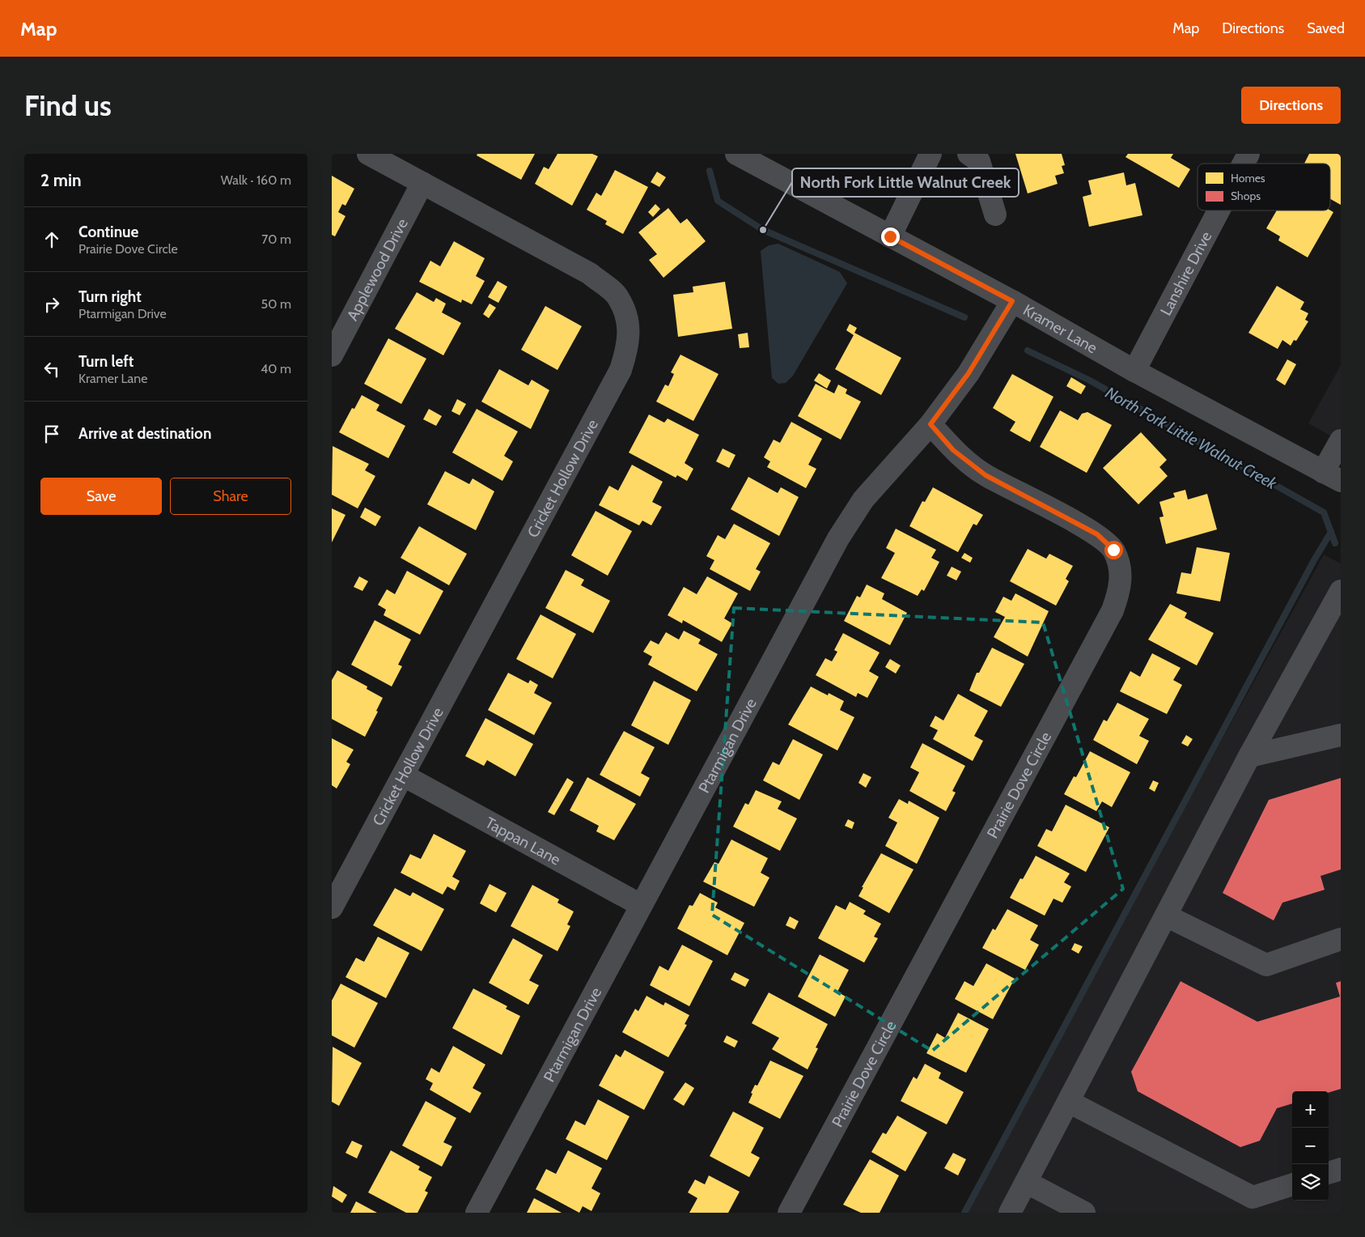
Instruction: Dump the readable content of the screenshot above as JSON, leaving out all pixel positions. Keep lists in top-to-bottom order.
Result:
{
  "streets": {
    "street": [
      "Applewood Drive",
      "Lanshire Drive",
      "Kramer Lane",
      "Cricket Hollow Drive",
      "Ptarmigan Drive",
      "Prairie Dove Circle",
      "Tappan Lane"
    ]
  },
  "crossings": [
    ["Applewood Drive", "Cricket Hollow Drive"],
    ["Lanshire Drive", "Kramer Lane"],
    ["Kramer Lane", "Ptarmigan Drive"],
    ["Cricket Hollow Drive", "Tappan Lane"],
    ["Ptarmigan Drive", "Prairie Dove Circle"],
    ["Ptarmigan Drive", "Tappan Lane"]
  ],
  "water": ["North Fork Little Walnut Creek"],
  "places": ["North Fork Little Walnut Creek"],
  "legend": ["Homes", "Shops"],
  "page": {
    "header": "Map",
    "nav": ["Map", "Directions", "Saved"],
    "buttons": [
      "Directions",
      ["Save", "Share"]
    ],
    "title": "Find us",
    "heading": ["2 min", "Walk · 160 m"],
    "list": [
      ["Continue", "Prairie Dove Circle", "70 m"],
      ["Turn right", "Ptarmigan Drive", "50 m"],
      ["Turn left", "Kramer Lane", "40 m"],
      "Arrive at destination"
    ],
    "map_buttons": ["+", "−"]
  }
}
